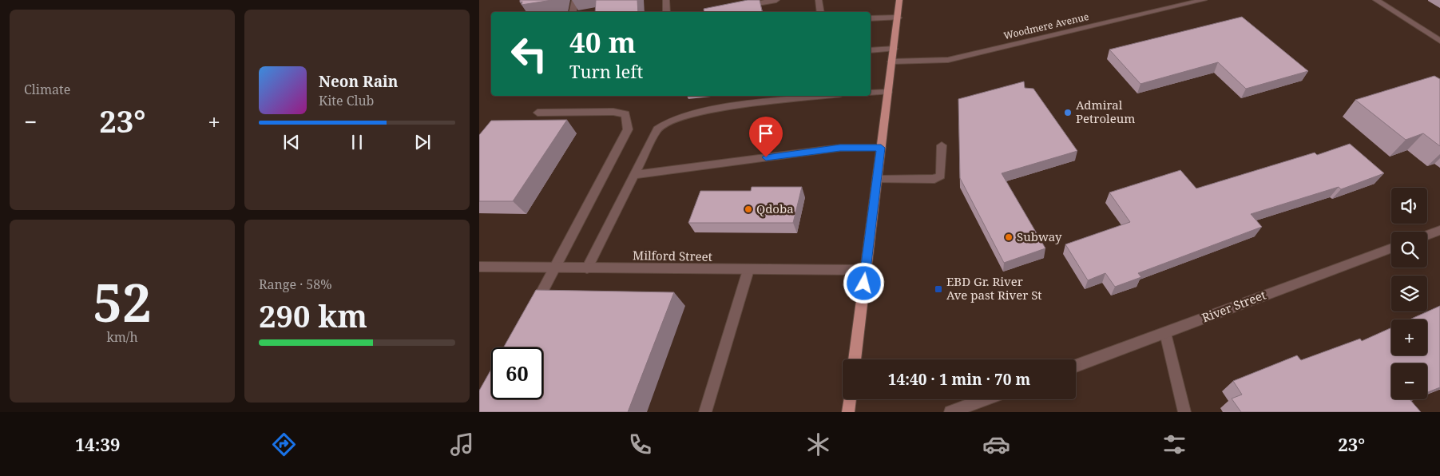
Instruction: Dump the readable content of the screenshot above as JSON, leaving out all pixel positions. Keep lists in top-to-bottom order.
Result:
{
  "streets": {
    "street": ["Woodmere Avenue", "Milford Street", "River Street"]
  },
  "places": {
    "other": ["Admiral Petroleum", "Qdoba", "Subway"],
    "transit": ["EBD Gr. River Ave past River St"]
  },
  "page": {
    "tile": [
      "Climate",
      ["52", "km/h"],
      ["Range · 58%", "290 km"]
    ],
    "turn": ["40 m", "Turn left"],
    "song": ["Neon Rain", "Kite Club"],
    "heat": ["−", "23°", "+"],
    "map_buttons": ["+", "−"],
    "limit": "60",
    "trip": "14:40 · 1 min · 70 m",
    "tabs": ["14:39", "23°"]
  }
}
